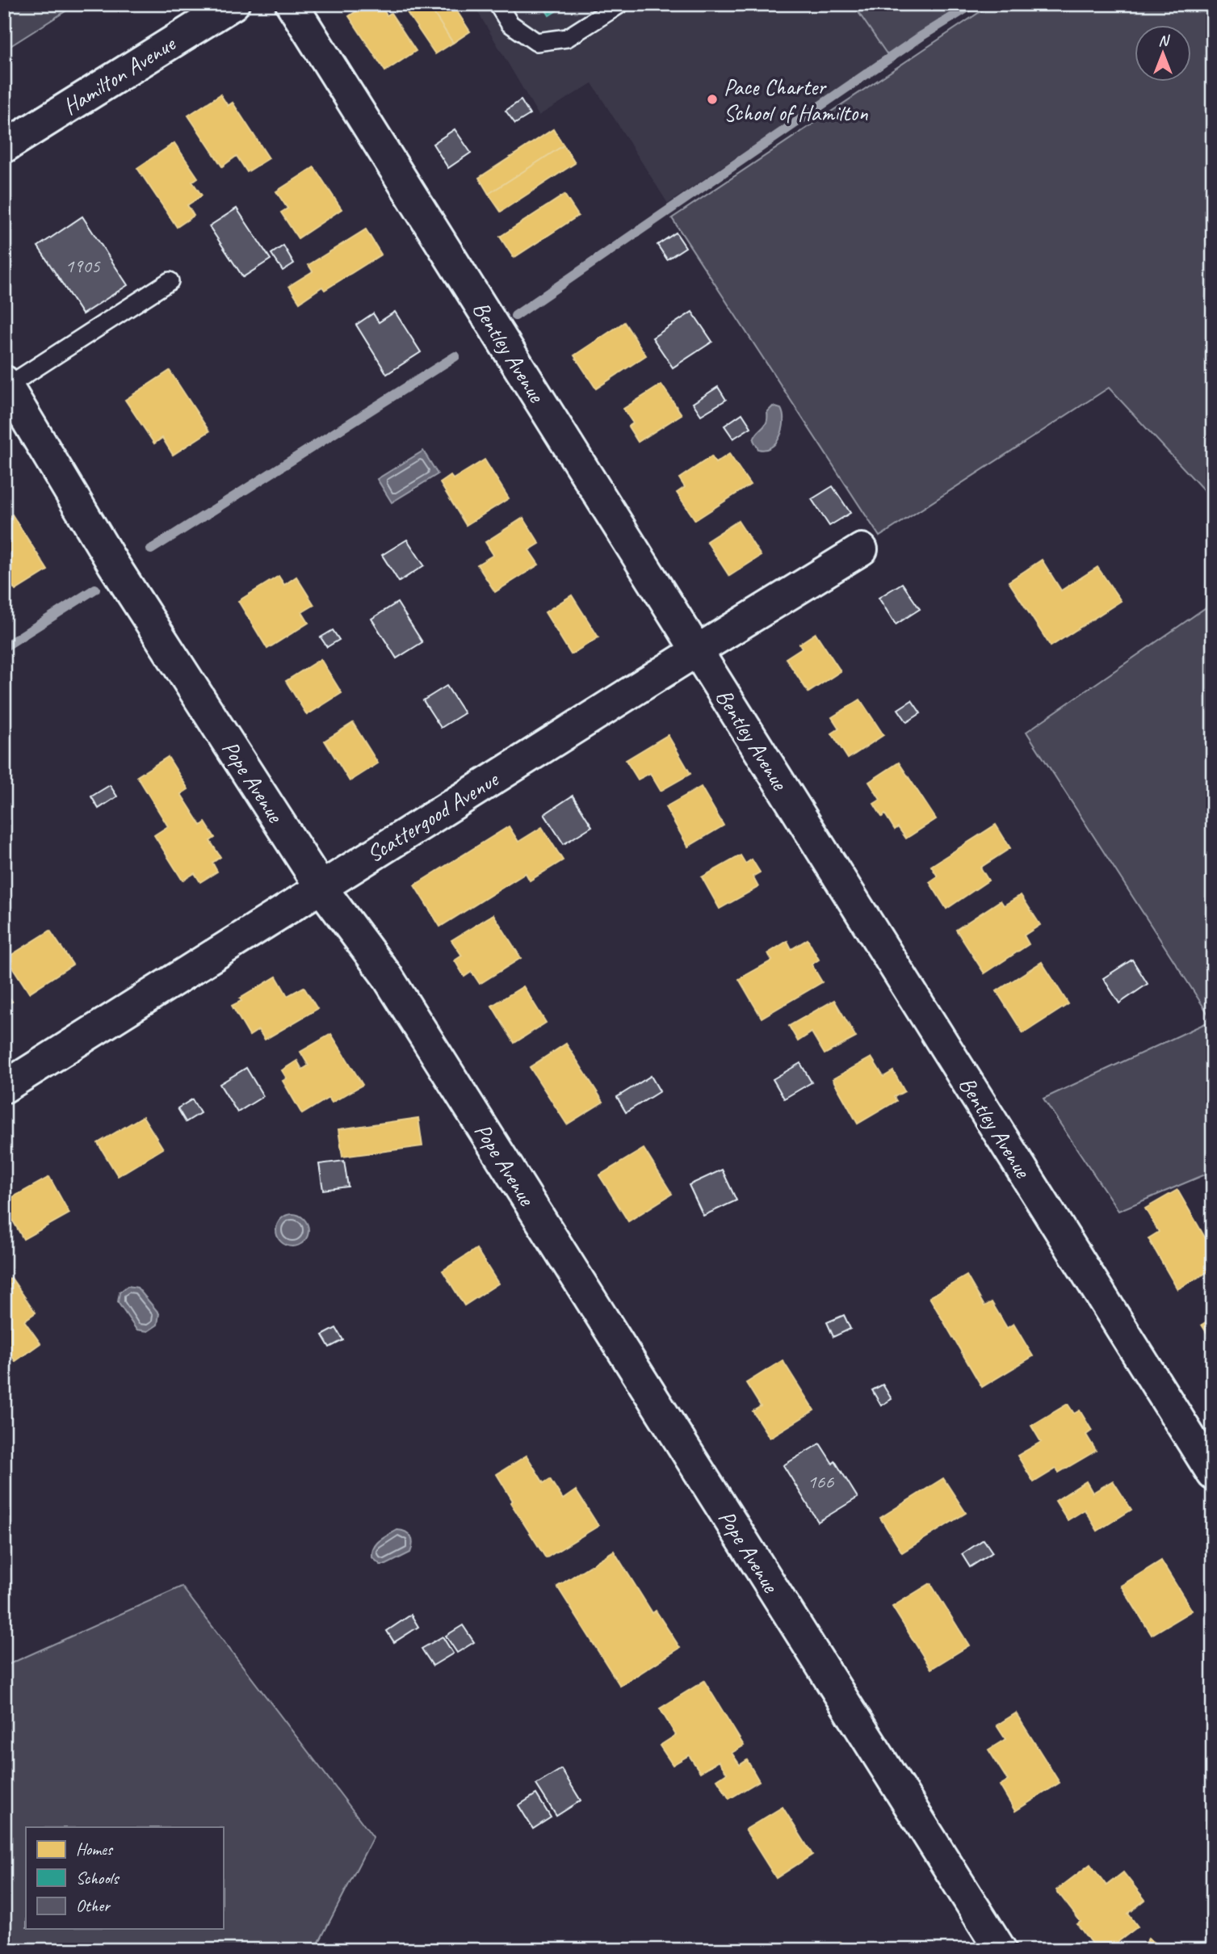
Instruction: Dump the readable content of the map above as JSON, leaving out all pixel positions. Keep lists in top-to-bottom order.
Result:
{
  "streets": {
    "street": [
      "Hamilton Avenue",
      "Bentley Avenue",
      "Pope Avenue",
      "Scattergood Avenue"
    ]
  },
  "crossings": [
    ["Bentley Avenue", "Scattergood Avenue"],
    ["Pope Avenue", "Scattergood Avenue"]
  ],
  "places": ["Pace Charter School of Hamilton"],
  "house_numbers": ["1905", "166"],
  "legend": ["Homes", "Schools", "Other"],
  "north": "top"
}
